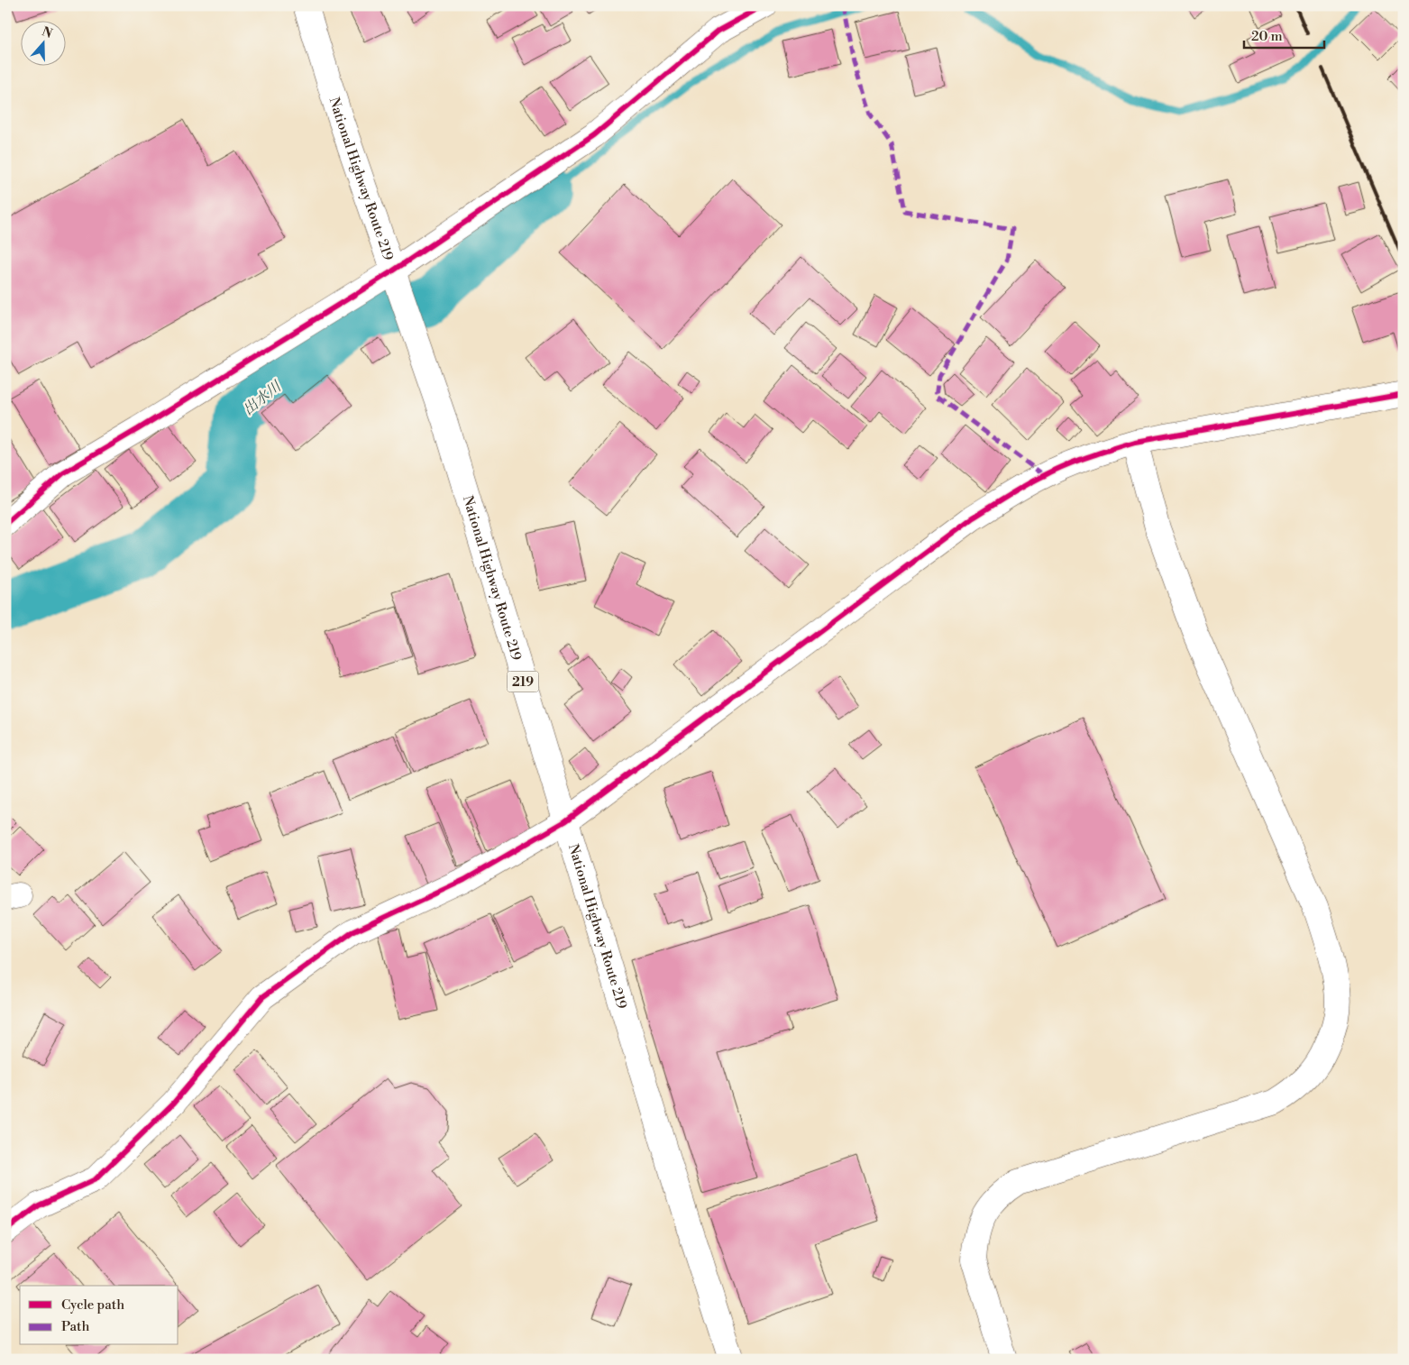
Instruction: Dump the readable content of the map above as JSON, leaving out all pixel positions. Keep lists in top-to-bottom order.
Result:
{
  "streets": {
    "main road": ["National Highway Route 219", "219"]
  },
  "water": ["出水川"],
  "legend": ["Cycle path", "Path"],
  "scale_bar": "20 m",
  "north": "top"
}
